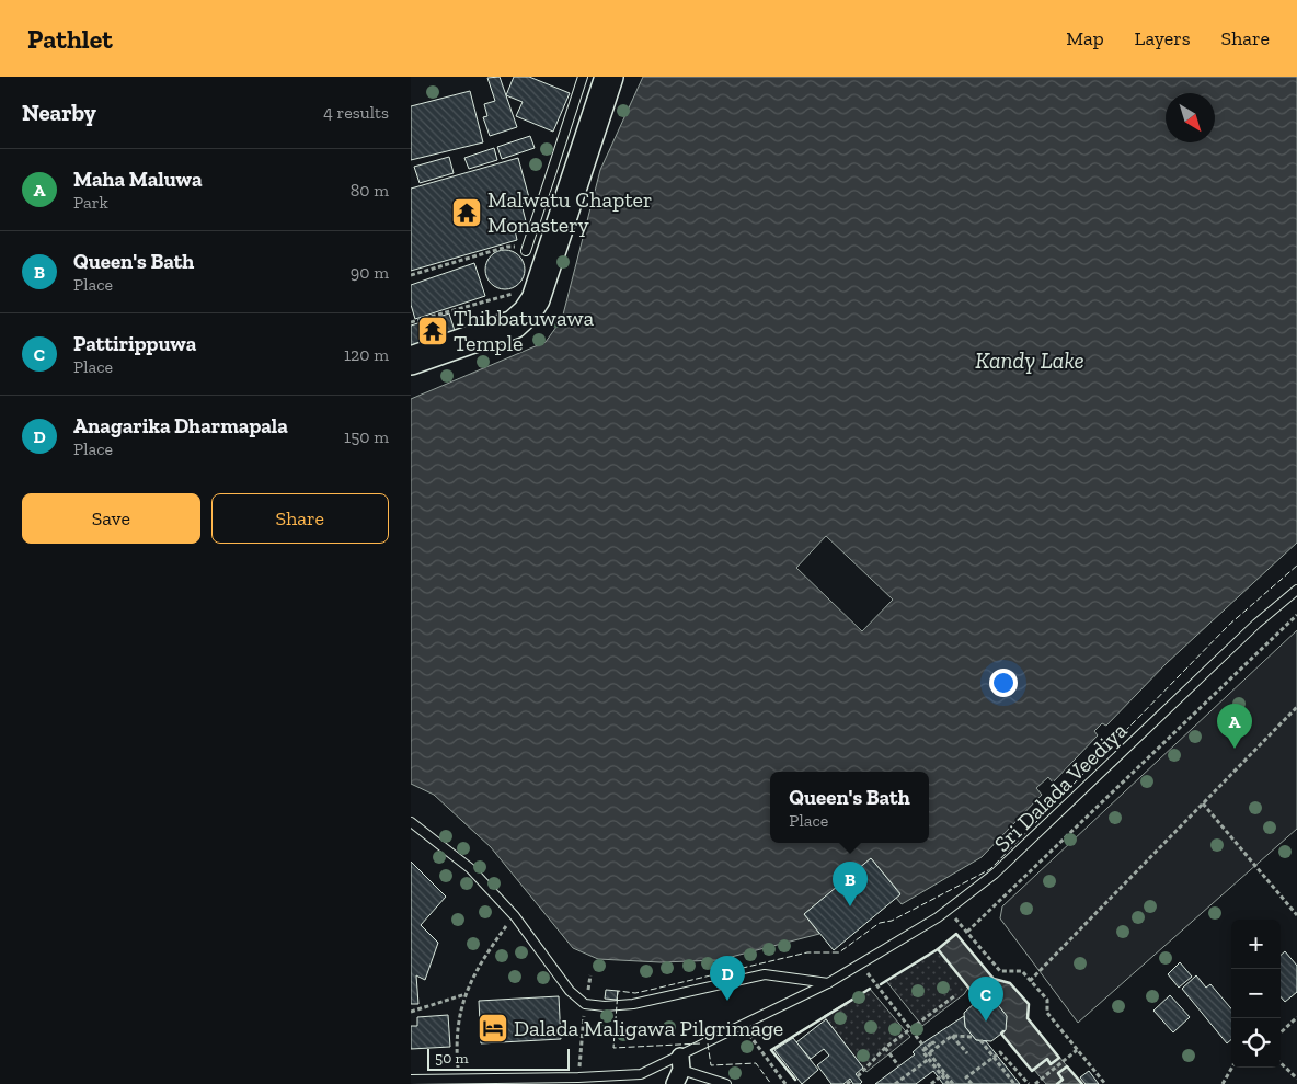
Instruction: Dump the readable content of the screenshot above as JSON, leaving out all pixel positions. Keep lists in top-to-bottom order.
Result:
{
  "streets": {
    "lane": ["Sri Dalada Veediya"]
  },
  "water": ["Kandy Lake"],
  "places": {
    "temple": ["Malwatu Chapter Monastery", "Thibbatuwawa Temple"],
    "hotel": ["Dalada Maligawa Pilgrimage"]
  },
  "scale_bar": "50 m",
  "north": "bottom right",
  "page": {
    "header": "Pathlet",
    "nav": ["Map", "Layers", "Share"],
    "heading": ["Nearby", "4 results"],
    "list": [
      {
        "mark": "A",
        "name": "Maha Maluwa",
        "note": "Park",
        "value": "80 m"
      },
      {
        "mark": "B",
        "name": "Queen's Bath",
        "note": "Place",
        "value": "90 m"
      },
      {
        "mark": "C",
        "name": "Pattirippuwa",
        "note": "Place",
        "value": "120 m"
      },
      {
        "mark": "D",
        "name": "Anagarika Dharmapala",
        "note": "Place",
        "value": "150 m"
      }
    ],
    "buttons": ["Save", "Share"],
    "pins": [
      "A",
      "B",
      "D",
      "C"
    ],
    "popup": ["Queen's Bath", "Place"],
    "map_buttons": ["+", "−"],
    "scale": "50 m"
  }
}
